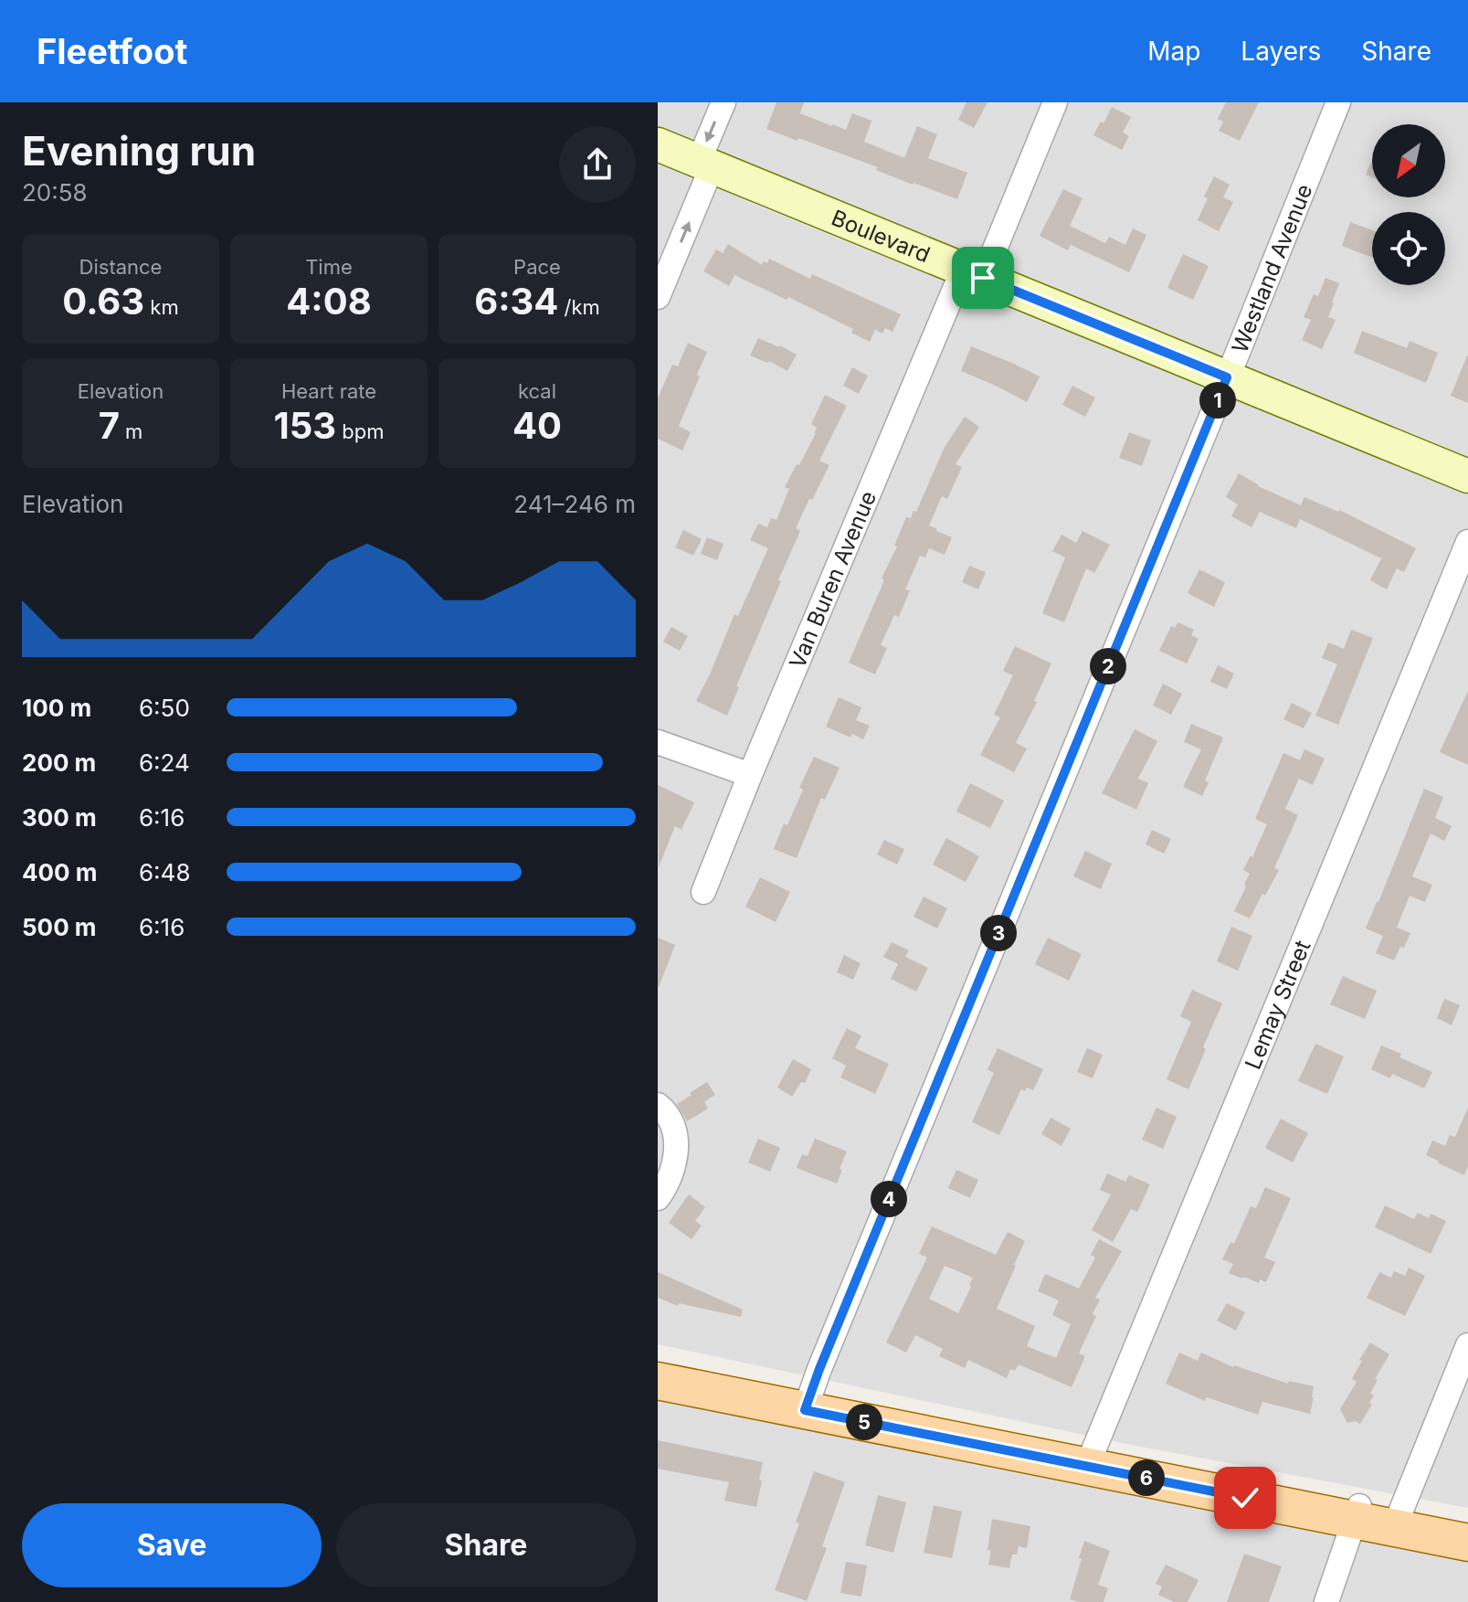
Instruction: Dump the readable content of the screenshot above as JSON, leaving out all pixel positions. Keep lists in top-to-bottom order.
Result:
{
  "streets": {
    "main road": ["Boulevard"],
    "street": ["Westland Avenue", "Van Buren Avenue", "Lemay Street"]
  },
  "crossings": [
    ["Boulevard", "Westland Avenue"],
    ["Boulevard", "Van Buren Avenue"]
  ],
  "north": "bottom left",
  "page": {
    "header": "Fleetfoot",
    "nav": ["Map", "Layers", "Share"],
    "heading": ["Evening run", "20:58"],
    "stats": [
      ["Distance", "0.63 km"],
      ["Time", "4:08"],
      ["Pace", "6:34 /km"],
      ["Elevation", "7 m"],
      ["Heart rate", "153 bpm"],
      ["kcal", "40"]
    ],
    "pins": [
      "1",
      "2",
      "3",
      "4",
      "5",
      "6"
    ],
    "chart": ["Elevation", "241–246 m"],
    "list": [
      {
        "name": "100 m",
        "note": "6:50"
      },
      {
        "name": "200 m",
        "note": "6:24"
      },
      {
        "name": "300 m",
        "note": "6:16"
      },
      {
        "name": "400 m",
        "note": "6:48"
      },
      {
        "name": "500 m",
        "note": "6:16"
      }
    ],
    "buttons": ["Save", "Share"]
  }
}
